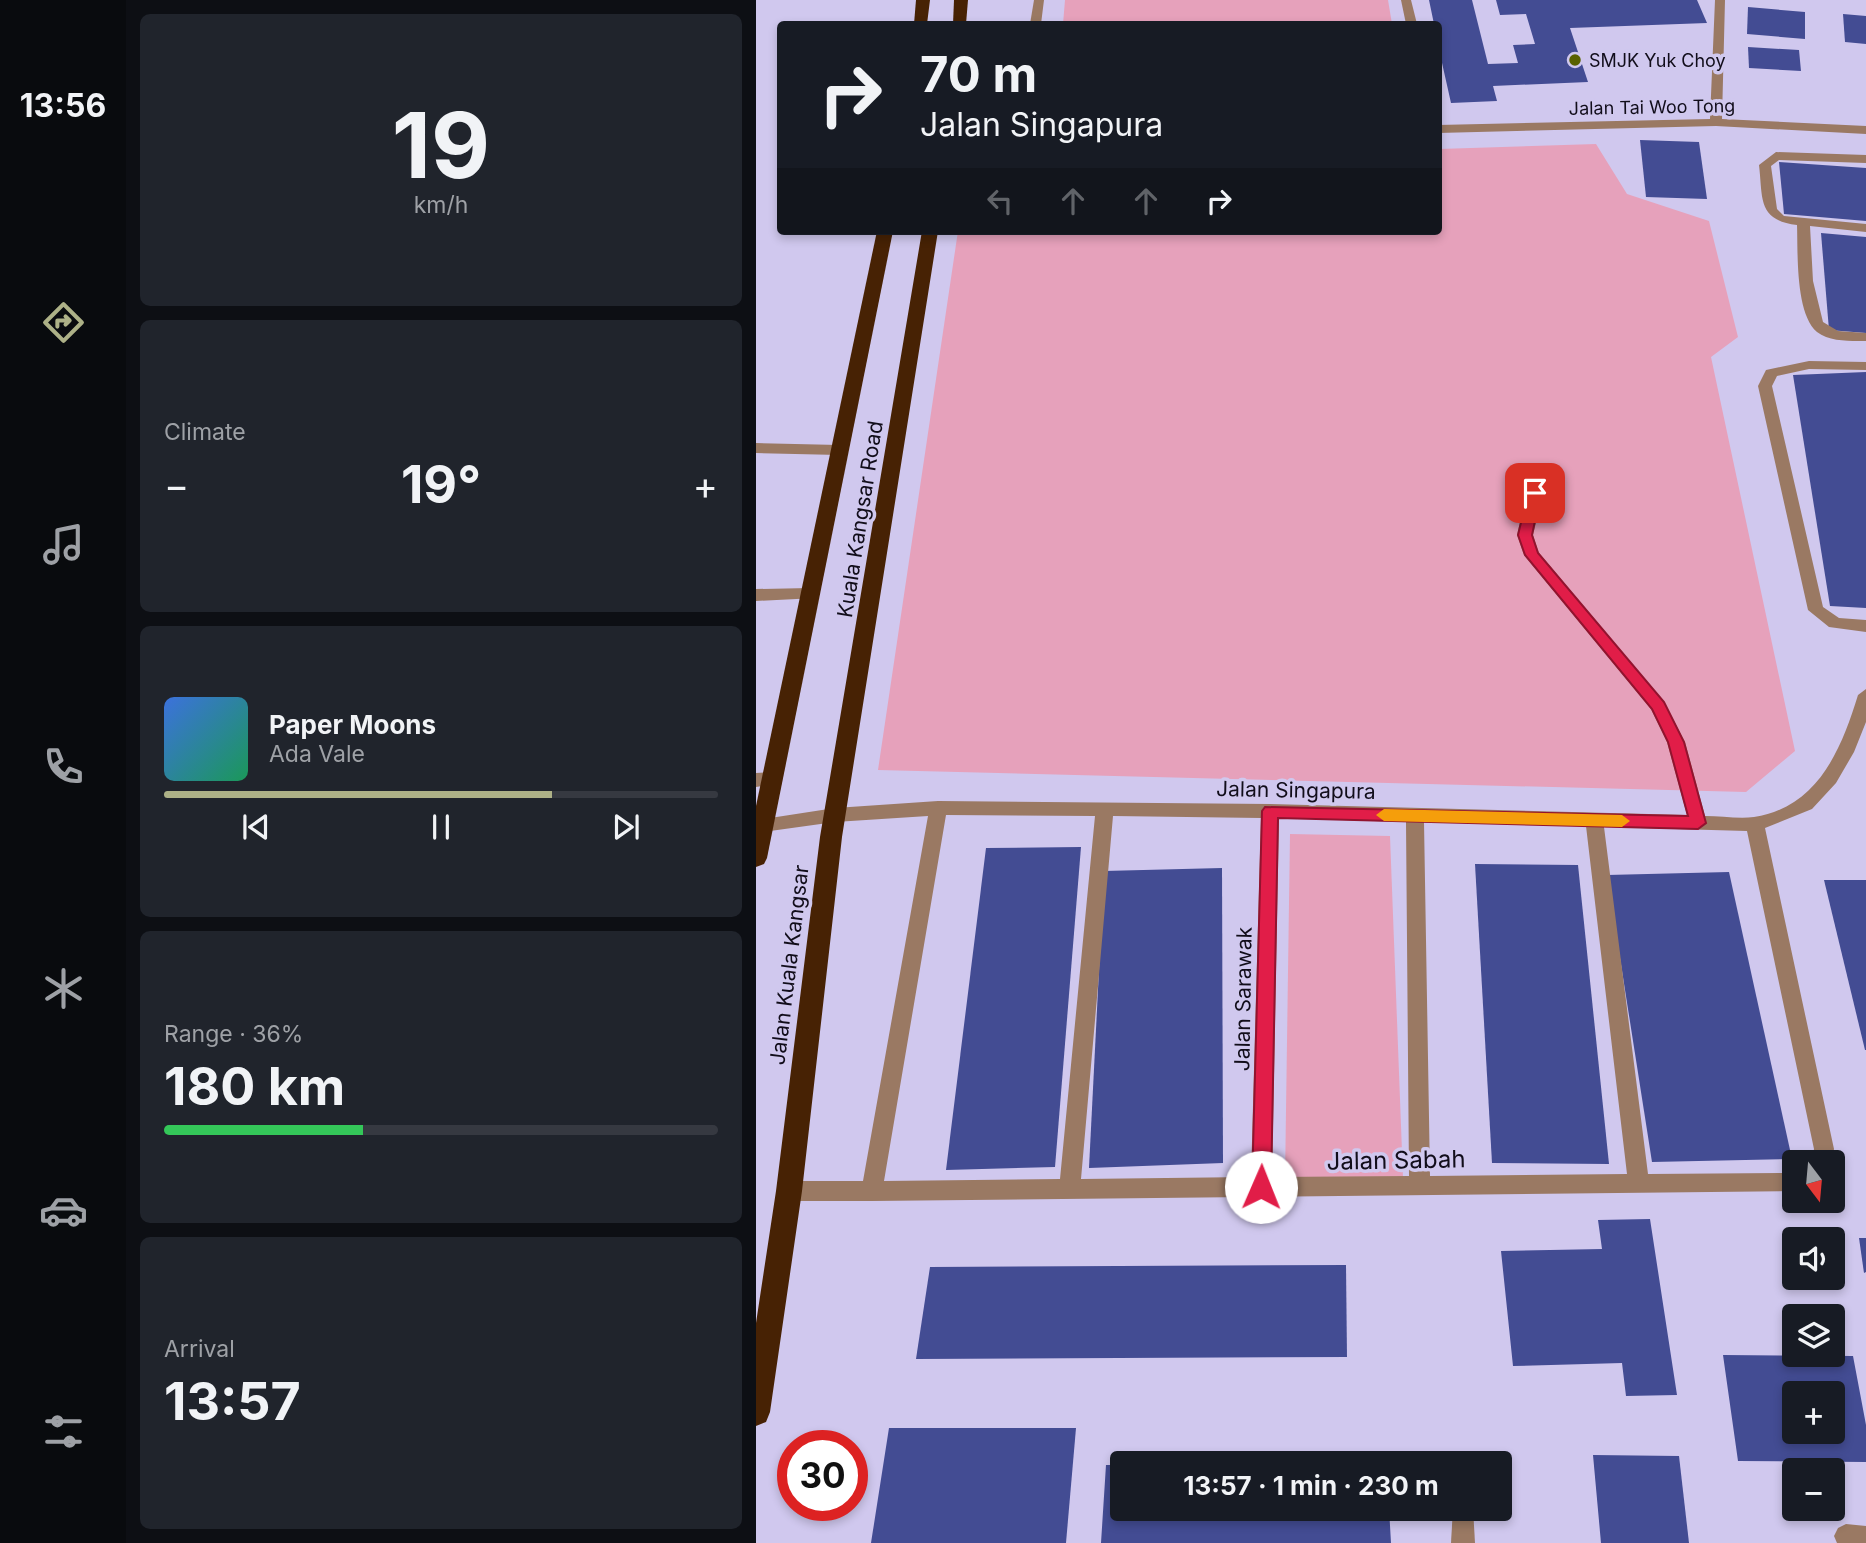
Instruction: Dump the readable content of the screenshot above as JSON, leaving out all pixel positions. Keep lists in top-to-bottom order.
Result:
{
  "streets": {
    "highway": ["Kuala Kangsar Road", "Jalan Kuala Kangsar"],
    "street": [
      "Jalan Tai Woo Tong",
      "Jalan Singapura",
      "Jalan Sarawak",
      "Jalan Sabah"
    ]
  },
  "crossings": [
    ["Kuala Kangsar Road", "Jalan Singapura"],
    ["Kuala Kangsar Road", "Jalan Kuala Kangsar"],
    ["Jalan Singapura", "Jalan Kuala Kangsar"],
    ["Jalan Singapura", "Jalan Sarawak"],
    ["Jalan Kuala Kangsar", "Jalan Sabah"],
    ["Jalan Sarawak", "Jalan Sabah"]
  ],
  "places": ["SMJK Yuk Choy"],
  "north": "bottom",
  "page": {
    "tabs": "13:56",
    "tile": [
      ["19", "km/h"],
      "Climate",
      ["Range · 36%", "180 km"],
      ["Arrival", "13:57"]
    ],
    "turn": ["70 m", "Jalan Singapura"],
    "heat": ["−", "19°", "+"],
    "song": ["Paper Moons", "Ada Vale"],
    "map_buttons": ["+", "−"],
    "limit": "30",
    "trip": "13:57 · 1 min · 230 m"
  }
}
